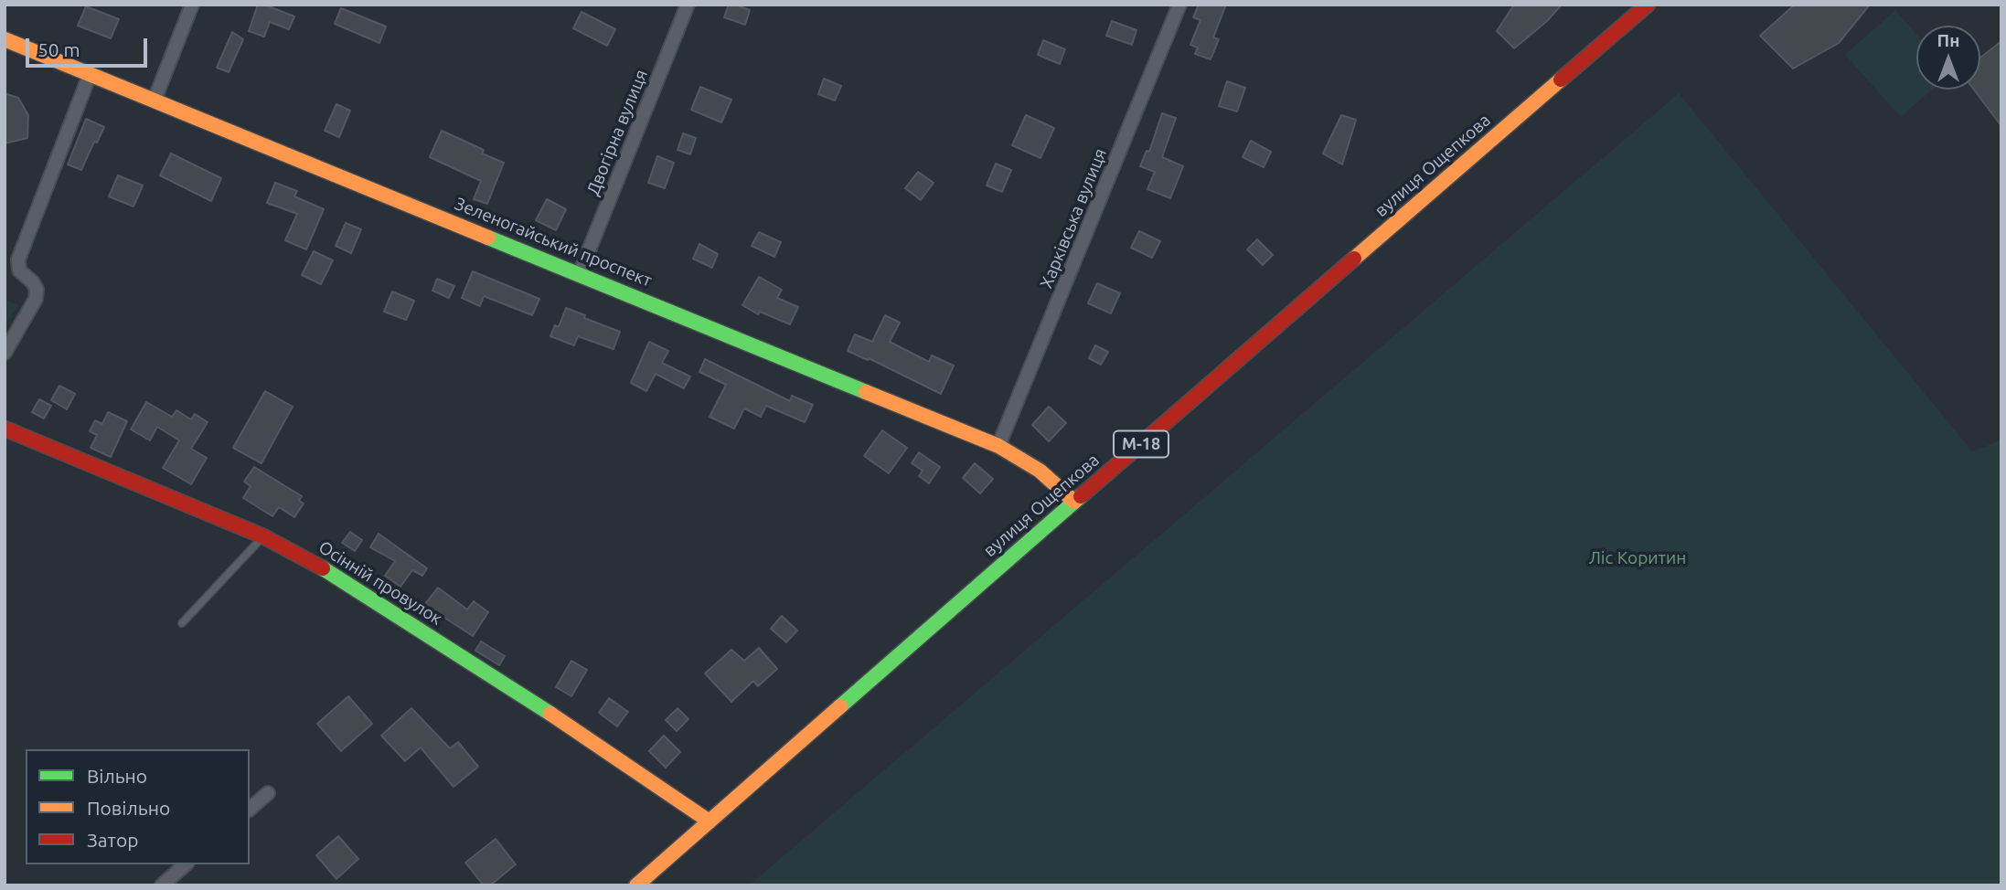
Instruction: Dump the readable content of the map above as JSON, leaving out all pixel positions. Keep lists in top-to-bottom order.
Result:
{
  "streets": {
    "main road": [
      "вулиця Ощепкова",
      "Зеленогайський проспект",
      "М-18",
      "Осінній провулок"
    ],
    "street": ["Двогірна вулиця", "Харківська вулиця"]
  },
  "crossings": [
    ["Двогірна вулиця", "Зеленогайський проспект"],
    ["вулиця Ощепкова", "Зеленогайський проспект"],
    ["вулиця Ощепкова", "Осінній провулок"],
    ["Харківська вулиця", "Зеленогайський проспект"]
  ],
  "parks": ["Ліс Коритин"],
  "legend": ["Вільно", "Повільно", "Затор"],
  "scale_bar": "50 m",
  "north": "top"
}
